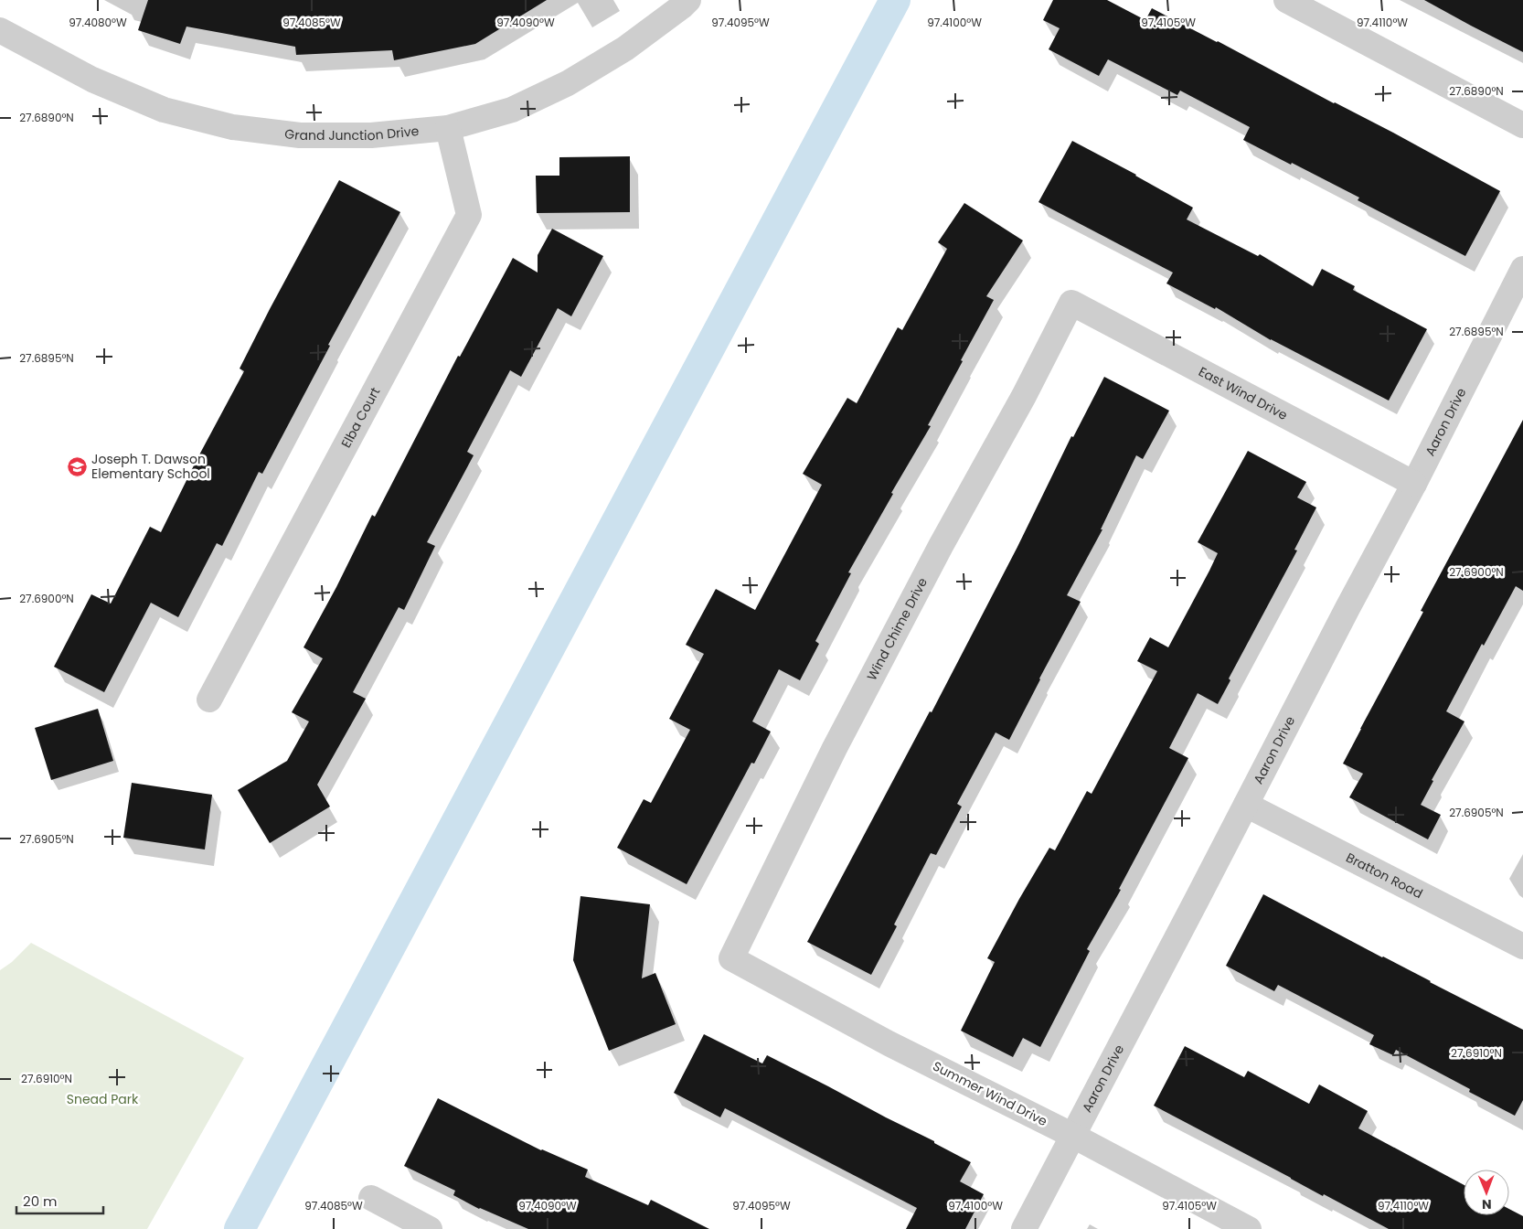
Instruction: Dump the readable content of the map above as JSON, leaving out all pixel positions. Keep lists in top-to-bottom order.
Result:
{
  "streets": {
    "street": [
      "Grand Junction Drive",
      "East Wind Drive",
      "Elba Court",
      "Aaron Drive",
      "Wind Chime Drive",
      "Bratton Road",
      "Summer Wind Drive"
    ]
  },
  "crossings": [
    ["Grand Junction Drive", "Elba Court"],
    ["East Wind Drive", "Aaron Drive"],
    ["East Wind Drive", "Wind Chime Drive"],
    ["Aaron Drive", "Bratton Road"],
    ["Aaron Drive", "Summer Wind Drive"],
    ["Wind Chime Drive", "Summer Wind Drive"]
  ],
  "parks": ["Snead Park"],
  "places": {
    "school or university": ["Joseph T. Dawson Elementary School"]
  },
  "scale_bar": "20 m",
  "north": "bottom",
  "coordinates": [
    "97.4080°W",
    "97.4085°W",
    "97.4090°W",
    "97.4095°W",
    "97.4100°W",
    "97.4105°W",
    "97.4110°W",
    "27.6890°N",
    "27.6895°N",
    "27.6900°N",
    "27.6905°N",
    "27.6910°N"
  ]
}
